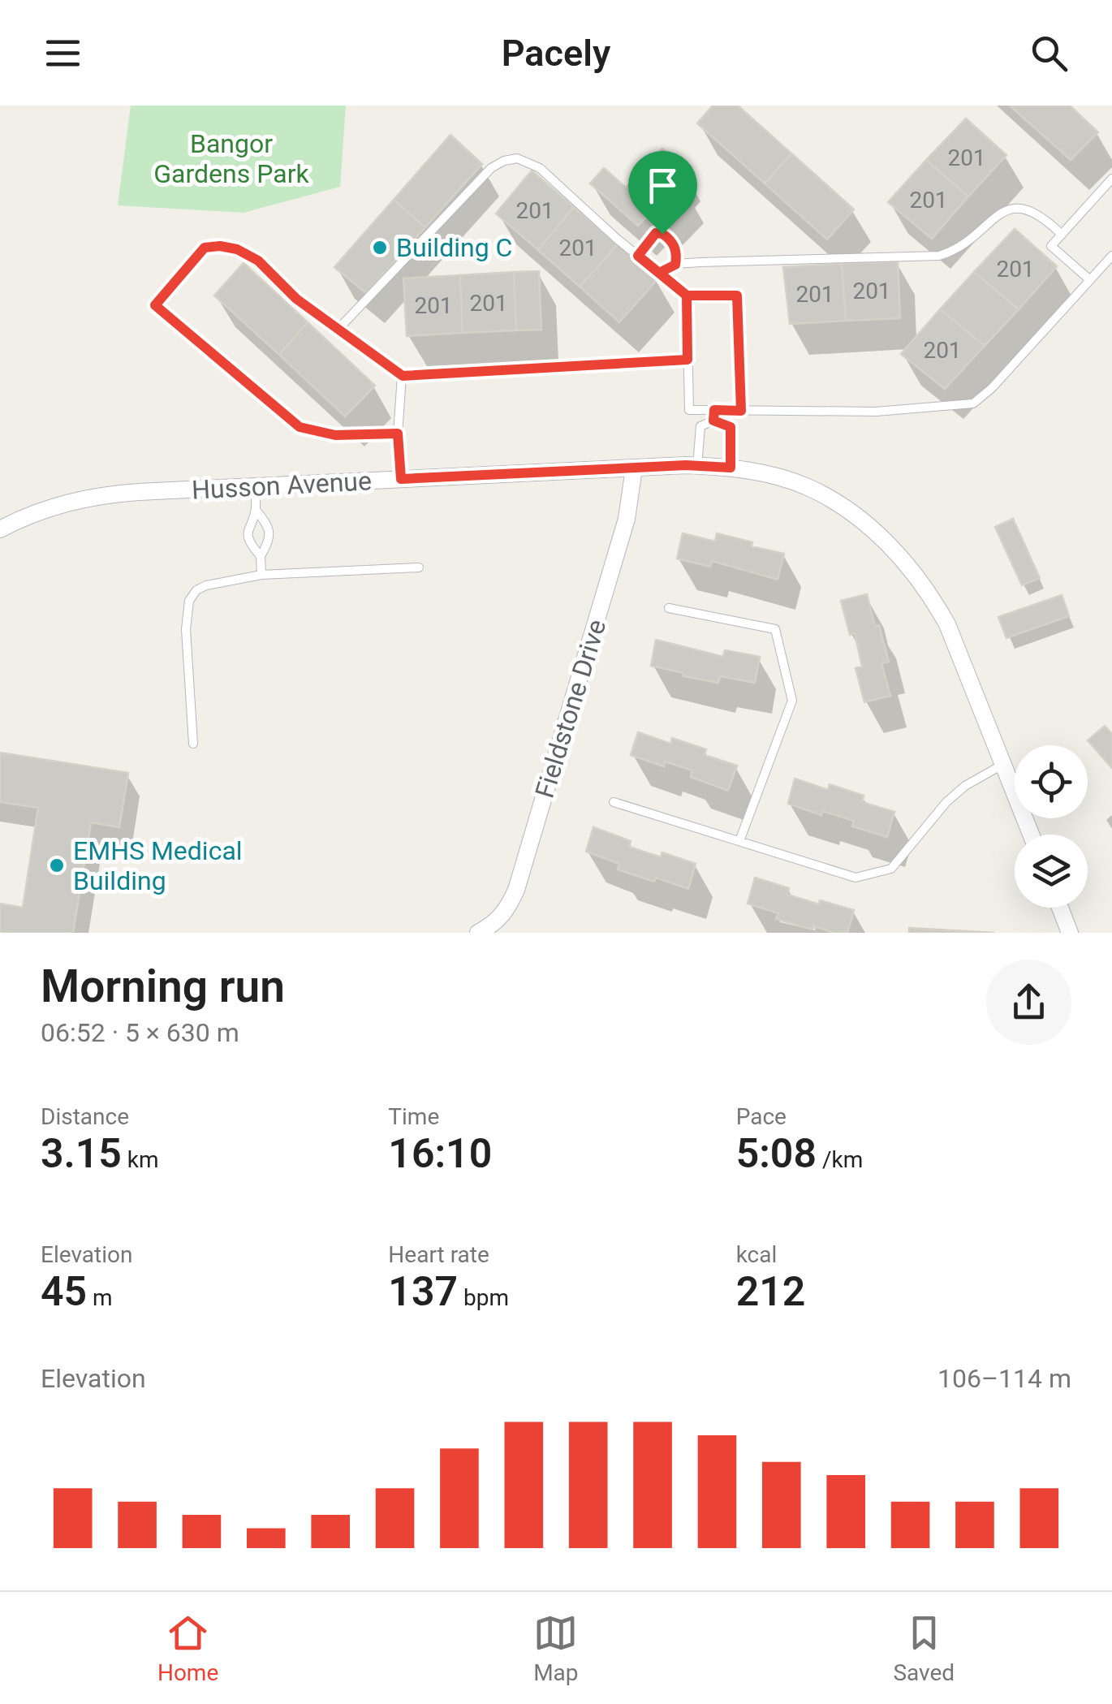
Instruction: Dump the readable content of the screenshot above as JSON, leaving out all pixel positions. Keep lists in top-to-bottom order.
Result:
{
  "streets": {
    "street": ["Husson Avenue", "Fieldstone Drive"]
  },
  "crossings": [
    ["Husson Avenue", "Fieldstone Drive"]
  ],
  "parks": ["Bangor Gardens Park"],
  "places": ["Building C", "EMHS Medical Building"],
  "house_numbers": [
    "201",
    "201",
    "201",
    "201",
    "201",
    "201",
    "201",
    "201",
    "201",
    "201"
  ],
  "page": {
    "header": "Pacely",
    "heading": ["Morning run", "06:52 · 5 × 630 m"],
    "stats": [
      ["Distance", "3.15 km"],
      ["Time", "16:10"],
      ["Pace", "5:08 /km"],
      ["Elevation", "45 m"],
      ["Heart rate", "137 bpm"],
      ["kcal", "212"]
    ],
    "chart": ["Elevation", "106–114 m"],
    "tabs": ["Home", "Map", "Saved"]
  }
}
